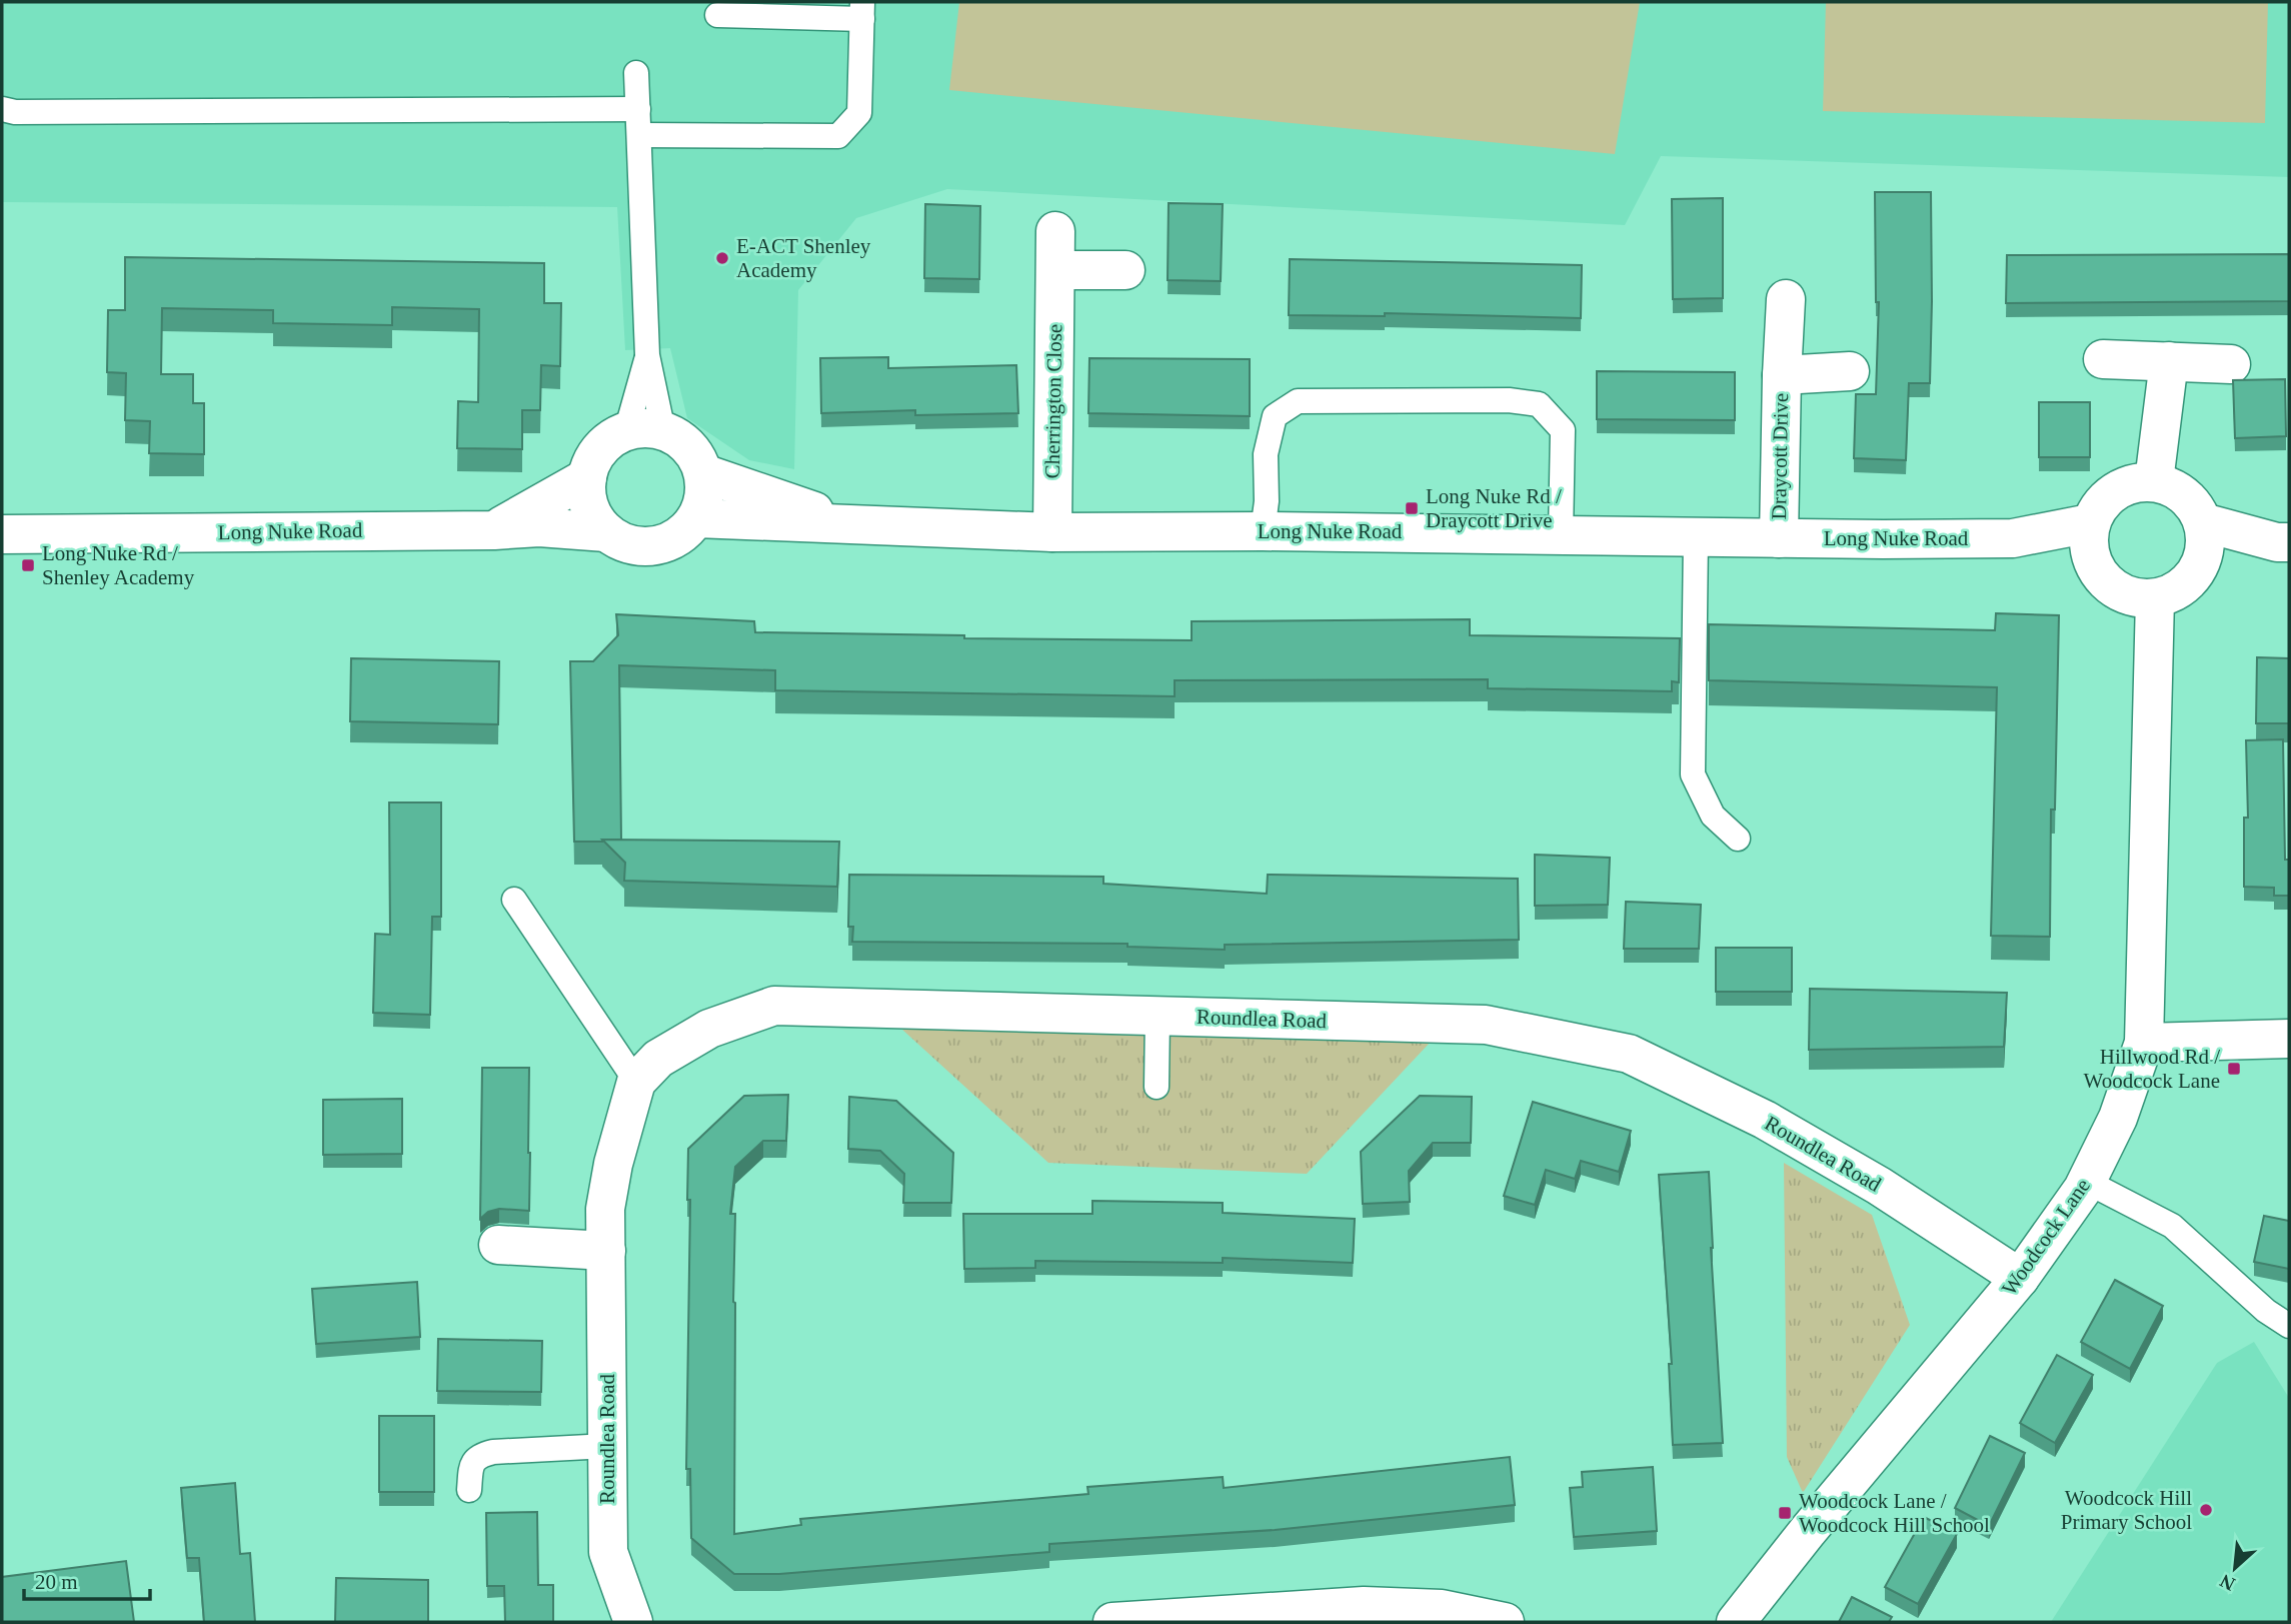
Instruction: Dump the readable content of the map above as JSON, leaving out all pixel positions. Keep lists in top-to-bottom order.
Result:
{
  "streets": {
    "street": [
      "Cherrington Close",
      "Draycott Drive",
      "Long Nuke Road",
      "Roundlea Road",
      "Woodcock Lane"
    ]
  },
  "crossings": [
    ["Cherrington Close", "Long Nuke Road"],
    ["Draycott Drive", "Long Nuke Road"],
    ["Long Nuke Road", "Woodcock Lane"],
    ["Roundlea Road", "Woodcock Lane"]
  ],
  "places": {
    "other": ["E-ACT Shenley Academy", "Woodcock Hill Primary School"],
    "transit": [
      "Long Nuke Rd / Draycott Drive",
      "Long Nuke Rd / Shenley Academy",
      "Hillwood Rd / Woodcock Lane",
      "Woodcock Lane / Woodcock Hill School"
    ]
  },
  "scale_bar": "20 m",
  "north": "bottom left"
}
